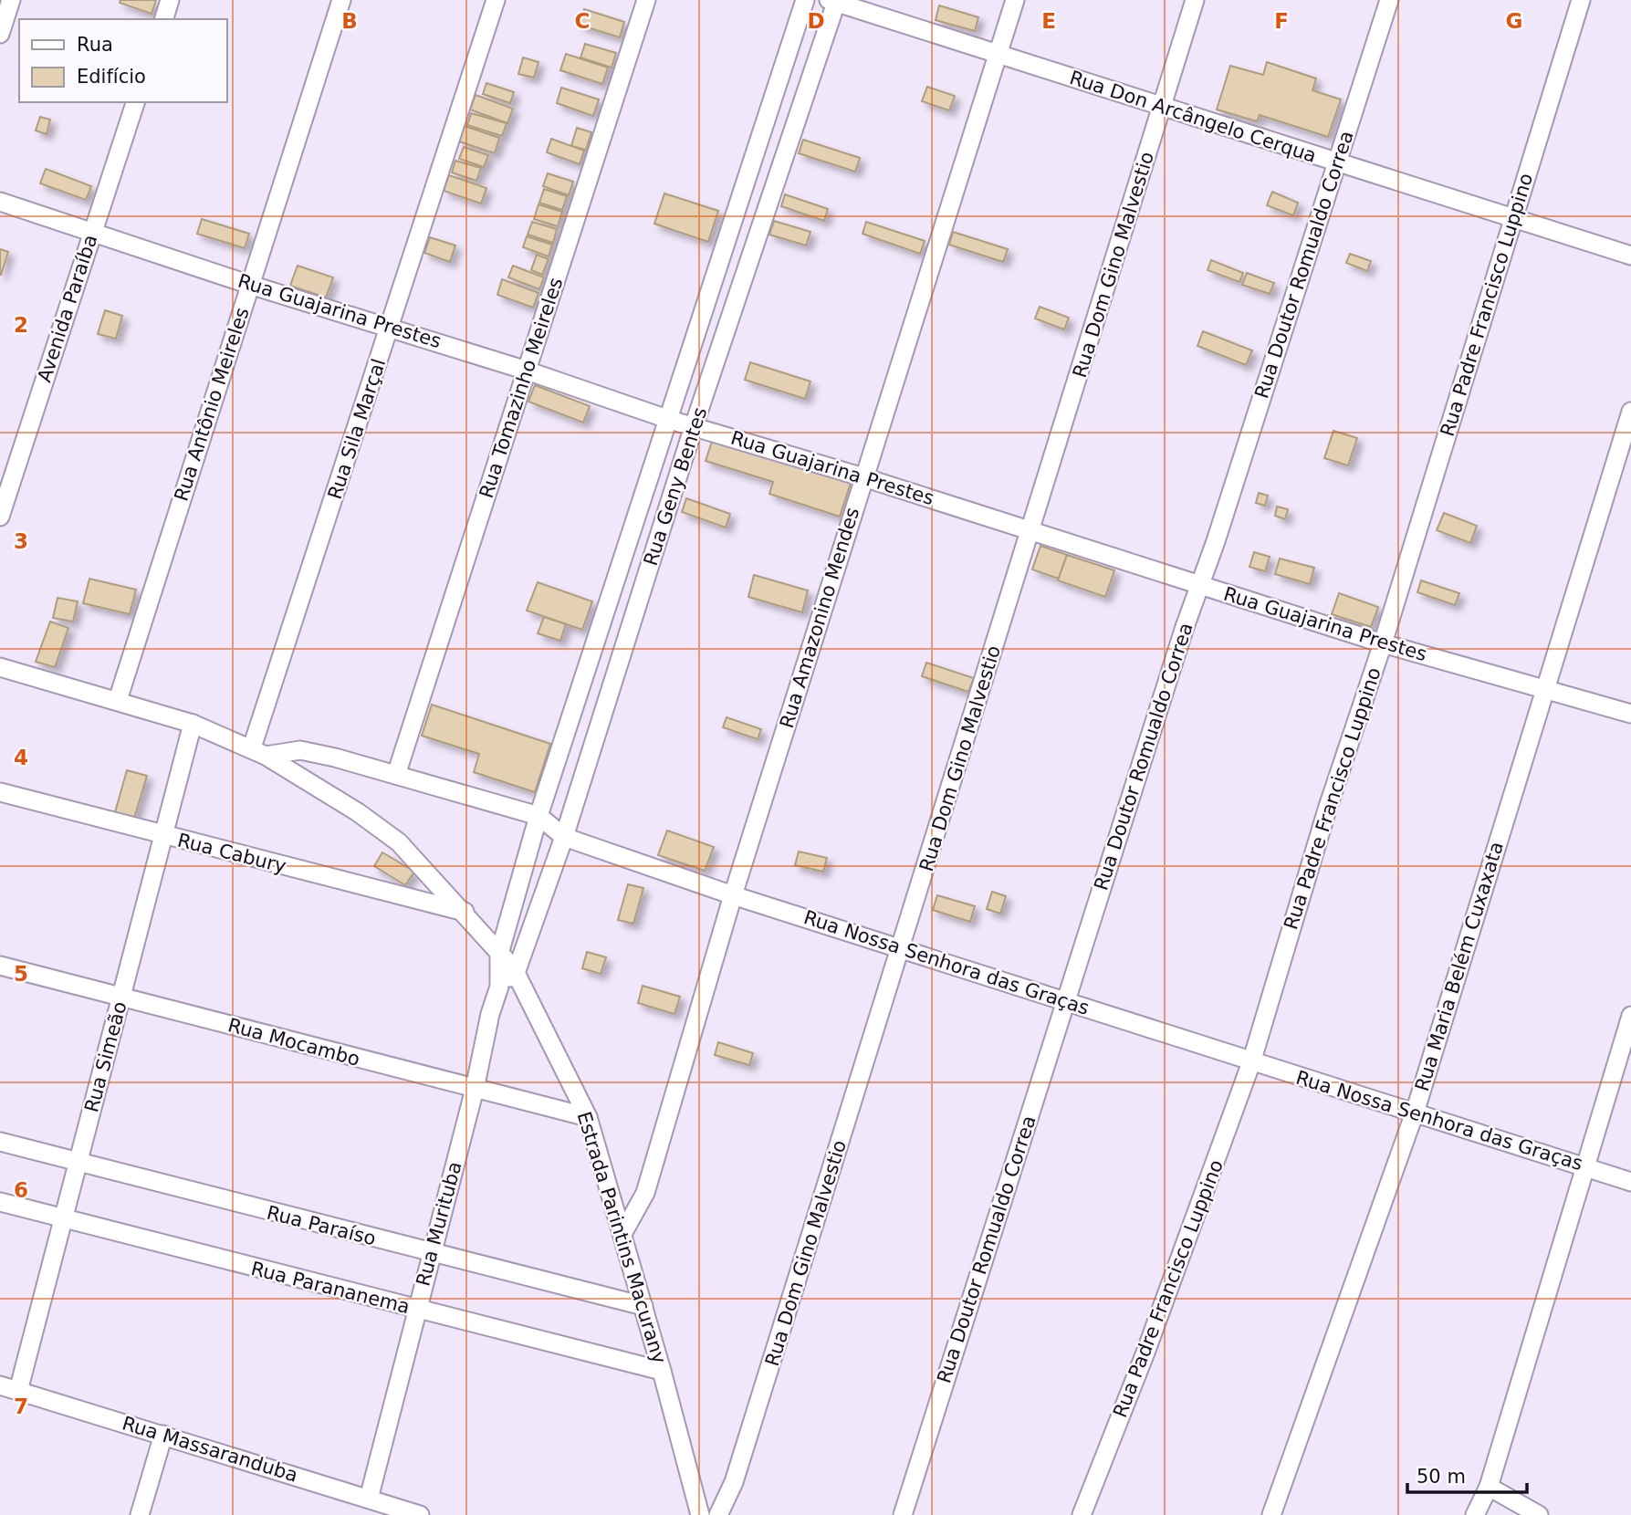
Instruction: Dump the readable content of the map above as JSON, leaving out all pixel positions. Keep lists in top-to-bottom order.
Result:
{
  "streets": {
    "street": [
      "Rua Don Arcângelo Cerqua",
      "Rua Dom Gino Malvestio",
      "Rua Doutor Romualdo Correa",
      "Rua Padre Francisco Luppino",
      "Avenida Paraíba",
      "Rua Guajarina Prestes",
      "Rua Tomazinho Meireles",
      "Rua Antônio Meireles",
      "Rua Sila Marçal",
      "Rua Geny Bentes",
      "Rua Amazonino Mendes",
      "Rua Cabury",
      "Rua Nossa Senhora das Graças",
      "Rua Maria Belém Cuxaxata",
      "Rua Mocambo",
      "Rua Simeão",
      "Rua Murituba",
      "Rua Paraíso",
      "Estrada Parintins Macurany",
      "Rua Parananema",
      "Rua Massaranduba"
    ]
  },
  "crossings": [
    ["Rua Don Arcângelo Cerqua", "Rua Dom Gino Malvestio"],
    ["Rua Don Arcângelo Cerqua", "Rua Doutor Romualdo Correa"],
    ["Rua Don Arcângelo Cerqua", "Rua Padre Francisco Luppino"],
    ["Rua Don Arcângelo Cerqua", "Rua Geny Bentes"],
    ["Rua Don Arcângelo Cerqua", "Rua Amazonino Mendes"],
    ["Rua Dom Gino Malvestio", "Rua Guajarina Prestes"],
    ["Rua Dom Gino Malvestio", "Rua Nossa Senhora das Graças"],
    ["Rua Doutor Romualdo Correa", "Rua Guajarina Prestes"],
    ["Rua Doutor Romualdo Correa", "Rua Nossa Senhora das Graças"],
    ["Rua Padre Francisco Luppino", "Rua Guajarina Prestes"],
    ["Rua Padre Francisco Luppino", "Rua Nossa Senhora das Graças"],
    ["Avenida Paraíba", "Rua Guajarina Prestes"],
    ["Rua Guajarina Prestes", "Rua Tomazinho Meireles"],
    ["Rua Guajarina Prestes", "Rua Antônio Meireles"],
    ["Rua Guajarina Prestes", "Rua Sila Marçal"],
    ["Rua Guajarina Prestes", "Rua Geny Bentes"],
    ["Rua Guajarina Prestes", "Rua Amazonino Mendes"],
    ["Rua Guajarina Prestes", "Rua Maria Belém Cuxaxata"],
    ["Rua Tomazinho Meireles", "Rua Nossa Senhora das Graças"],
    ["Rua Antônio Meireles", "Estrada Parintins Macurany"],
    ["Rua Sila Marçal", "Rua Nossa Senhora das Graças"],
    ["Rua Sila Marçal", "Estrada Parintins Macurany"],
    ["Rua Geny Bentes", "Rua Nossa Senhora das Graças"],
    ["Rua Geny Bentes", "Rua Murituba"],
    ["Rua Geny Bentes", "Estrada Parintins Macurany"],
    ["Rua Amazonino Mendes", "Rua Nossa Senhora das Graças"],
    ["Rua Amazonino Mendes", "Estrada Parintins Macurany"],
    ["Rua Cabury", "Rua Simeão"],
    ["Rua Cabury", "Estrada Parintins Macurany"],
    ["Rua Nossa Senhora das Graças", "Rua Maria Belém Cuxaxata"],
    ["Rua Nossa Senhora das Graças", "Estrada Parintins Macurany"],
    ["Rua Mocambo", "Rua Simeão"],
    ["Rua Mocambo", "Rua Murituba"],
    ["Rua Mocambo", "Estrada Parintins Macurany"],
    ["Rua Simeão", "Rua Paraíso"],
    ["Rua Simeão", "Estrada Parintins Macurany"],
    ["Rua Simeão", "Rua Parananema"],
    ["Rua Simeão", "Rua Massaranduba"],
    ["Rua Murituba", "Rua Paraíso"],
    ["Rua Murituba", "Estrada Parintins Macurany"],
    ["Rua Murituba", "Rua Parananema"],
    ["Rua Murituba", "Rua Massaranduba"],
    ["Rua Paraíso", "Estrada Parintins Macurany"],
    ["Estrada Parintins Macurany", "Rua Parananema"]
  ],
  "legend": ["Rua", "Edifício"],
  "scale_bar": "50 m",
  "grid": {
    "columns": [
      "B",
      "C",
      "D",
      "E",
      "F",
      "G"
    ],
    "rows": [
      "2",
      "3",
      "4",
      "5",
      "6",
      "7"
    ]
  }
}
